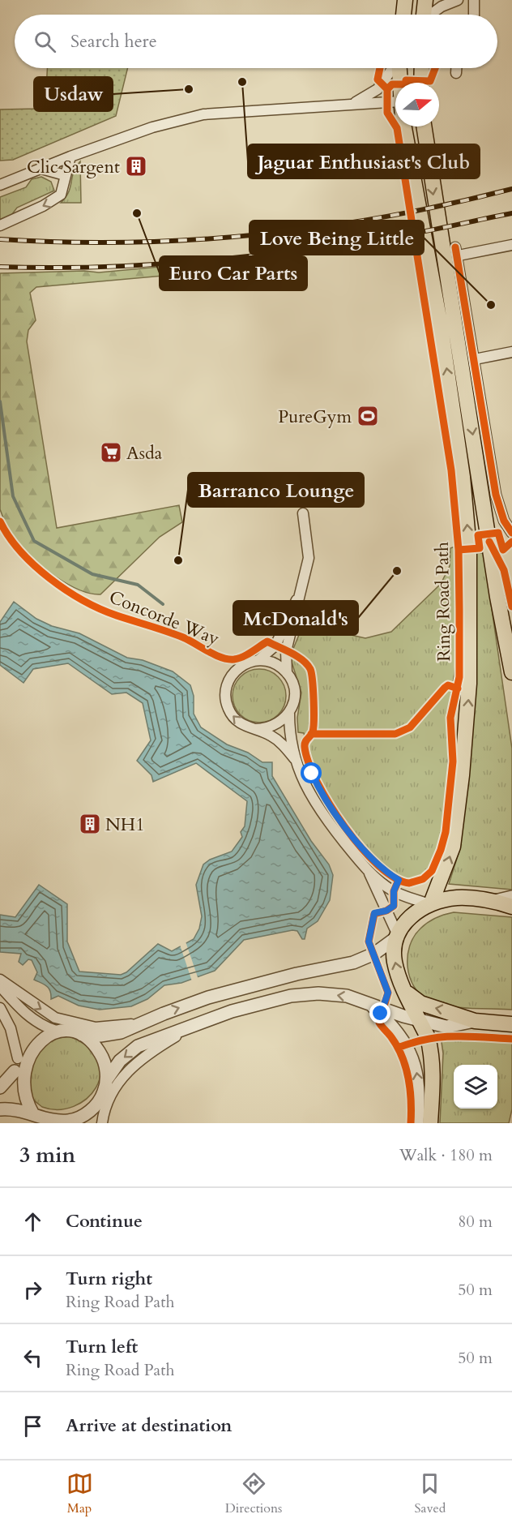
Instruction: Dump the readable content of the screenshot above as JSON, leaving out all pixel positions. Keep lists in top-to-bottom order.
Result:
{
  "streets": {
    "cycle path": ["Ring Road Path"]
  },
  "places": {
    "other": [
      "Jaguar Enthusiast's Club",
      "Usdaw",
      "Euro Car Parts",
      "Love Being Little",
      "Barranco Lounge",
      "McDonald's"
    ],
    "building": ["Clic Sargent", "NH1"],
    "sports": ["PureGym"],
    "supermarket": ["Asda"]
  },
  "north": "right",
  "page": {
    "search": "Search here",
    "heading": ["3 min", "Walk · 180 m"],
    "list": [
      ["Continue", "80 m"],
      ["Turn right", "Ring Road Path", "50 m"],
      ["Turn left", "Ring Road Path", "50 m"],
      "Arrive at destination"
    ],
    "nav": ["Map", "Directions", "Saved"]
  }
}
